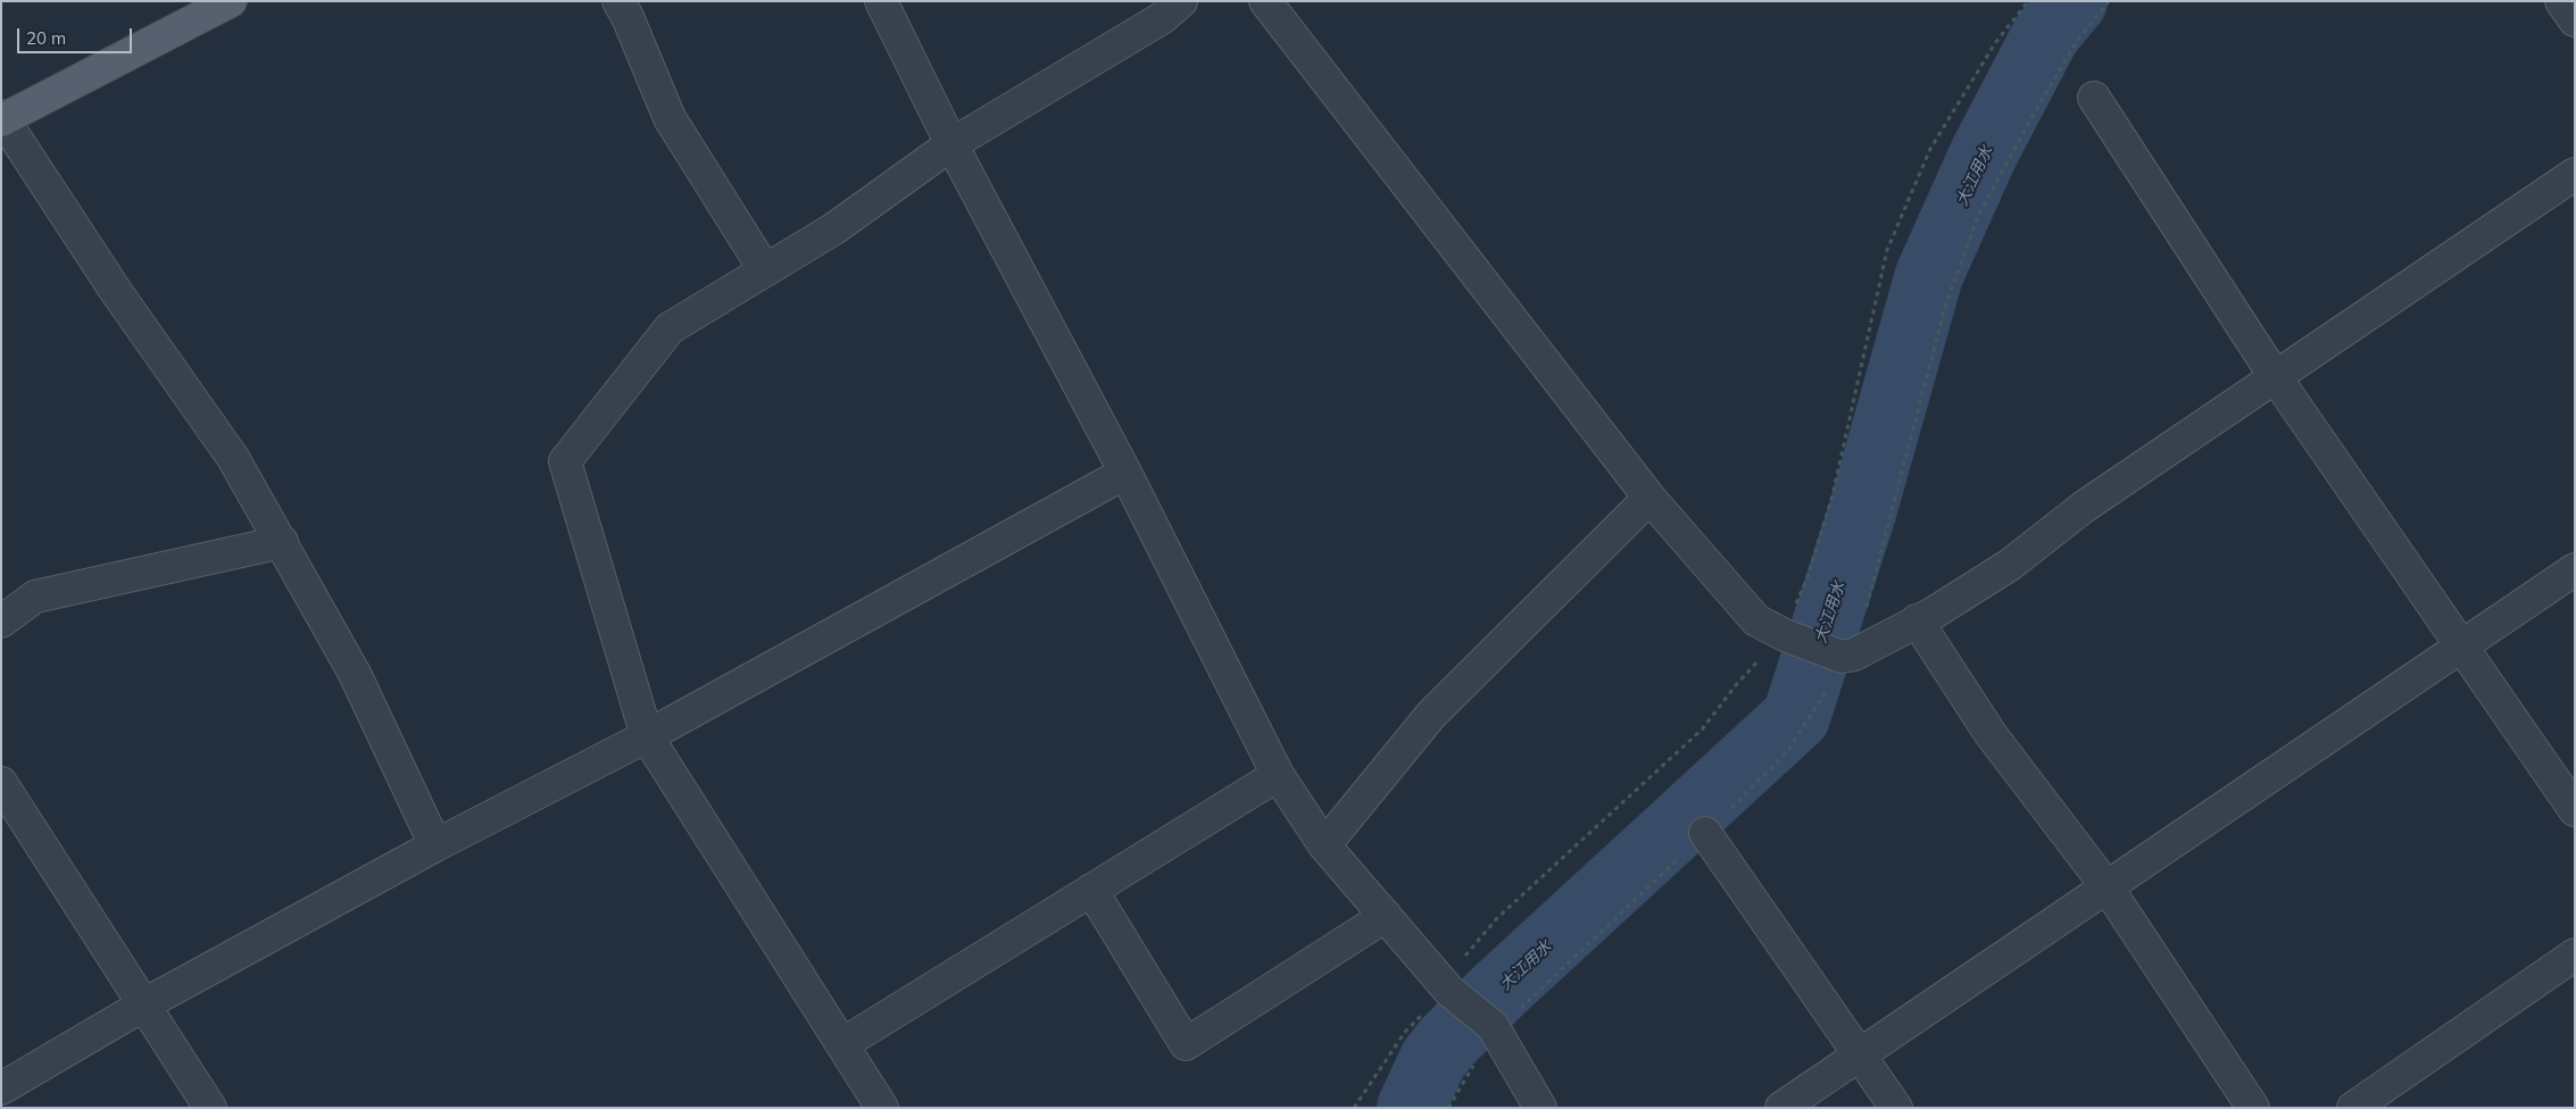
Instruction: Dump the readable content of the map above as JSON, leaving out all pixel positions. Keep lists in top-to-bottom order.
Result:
{
  "water": ["大江用水"],
  "scale_bar": "20 m"
}
